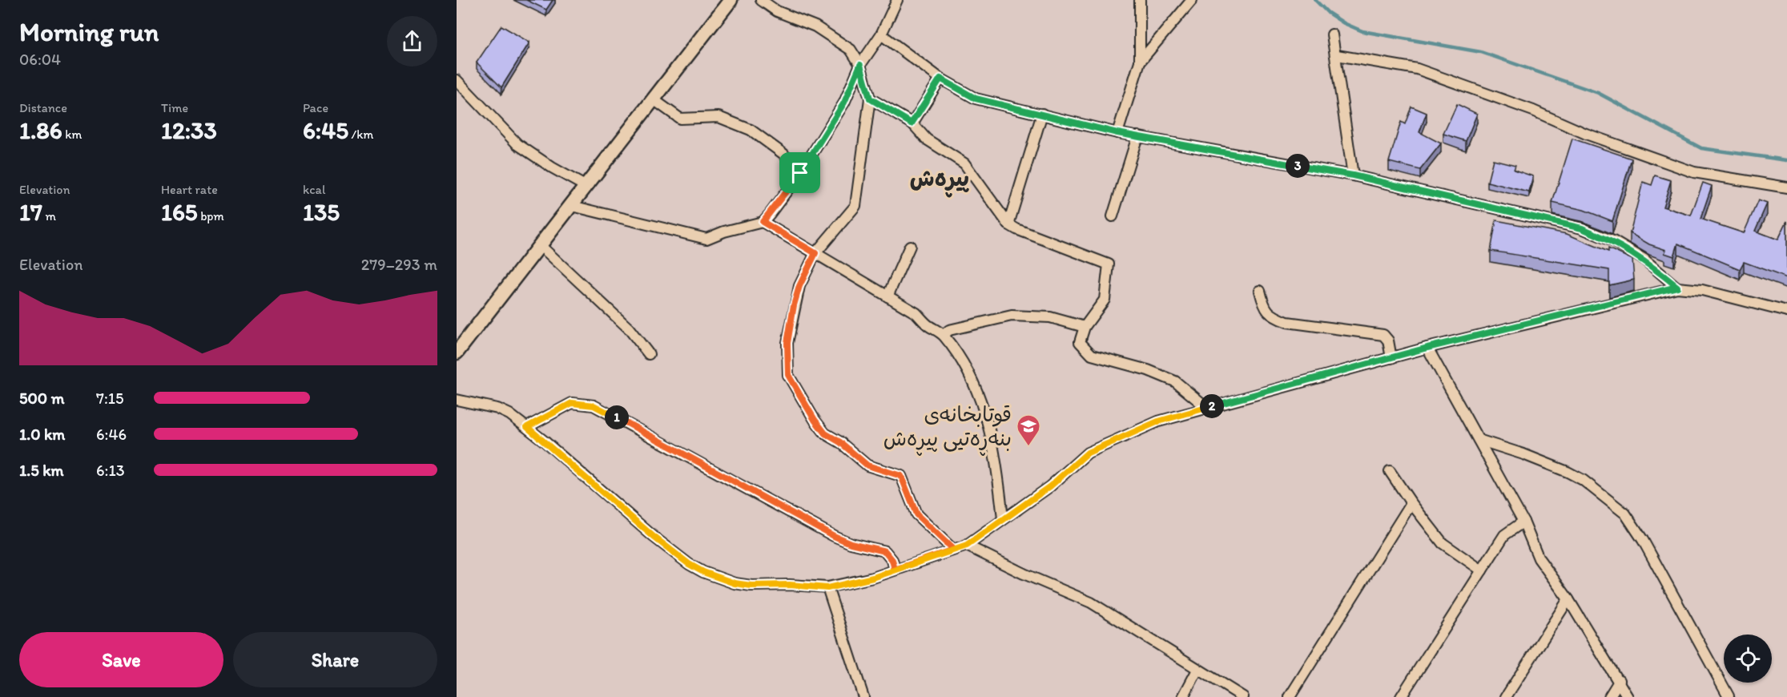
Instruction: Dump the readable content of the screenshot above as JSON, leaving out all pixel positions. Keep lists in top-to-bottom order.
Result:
{
  "districts": ["پیڕەش"],
  "places": {
    "school or university": ["قوتابخانەی بنەڕەتیی پیڕەش"]
  },
  "page": {
    "heading": ["Morning run", "06:04"],
    "stats": [
      ["Distance", "1.86 km"],
      ["Time", "12:33"],
      ["Pace", "6:45 /km"],
      ["Elevation", "17 m"],
      ["Heart rate", "165 bpm"],
      ["kcal", "135"]
    ],
    "pins": ["3", "2", "1"],
    "chart": ["Elevation", "279–293 m"],
    "list": [
      {
        "name": "500 m",
        "note": "7:15"
      },
      {
        "name": "1.0 km",
        "note": "6:46"
      },
      {
        "name": "1.5 km",
        "note": "6:13"
      }
    ],
    "buttons": ["Save", "Share"]
  }
}
